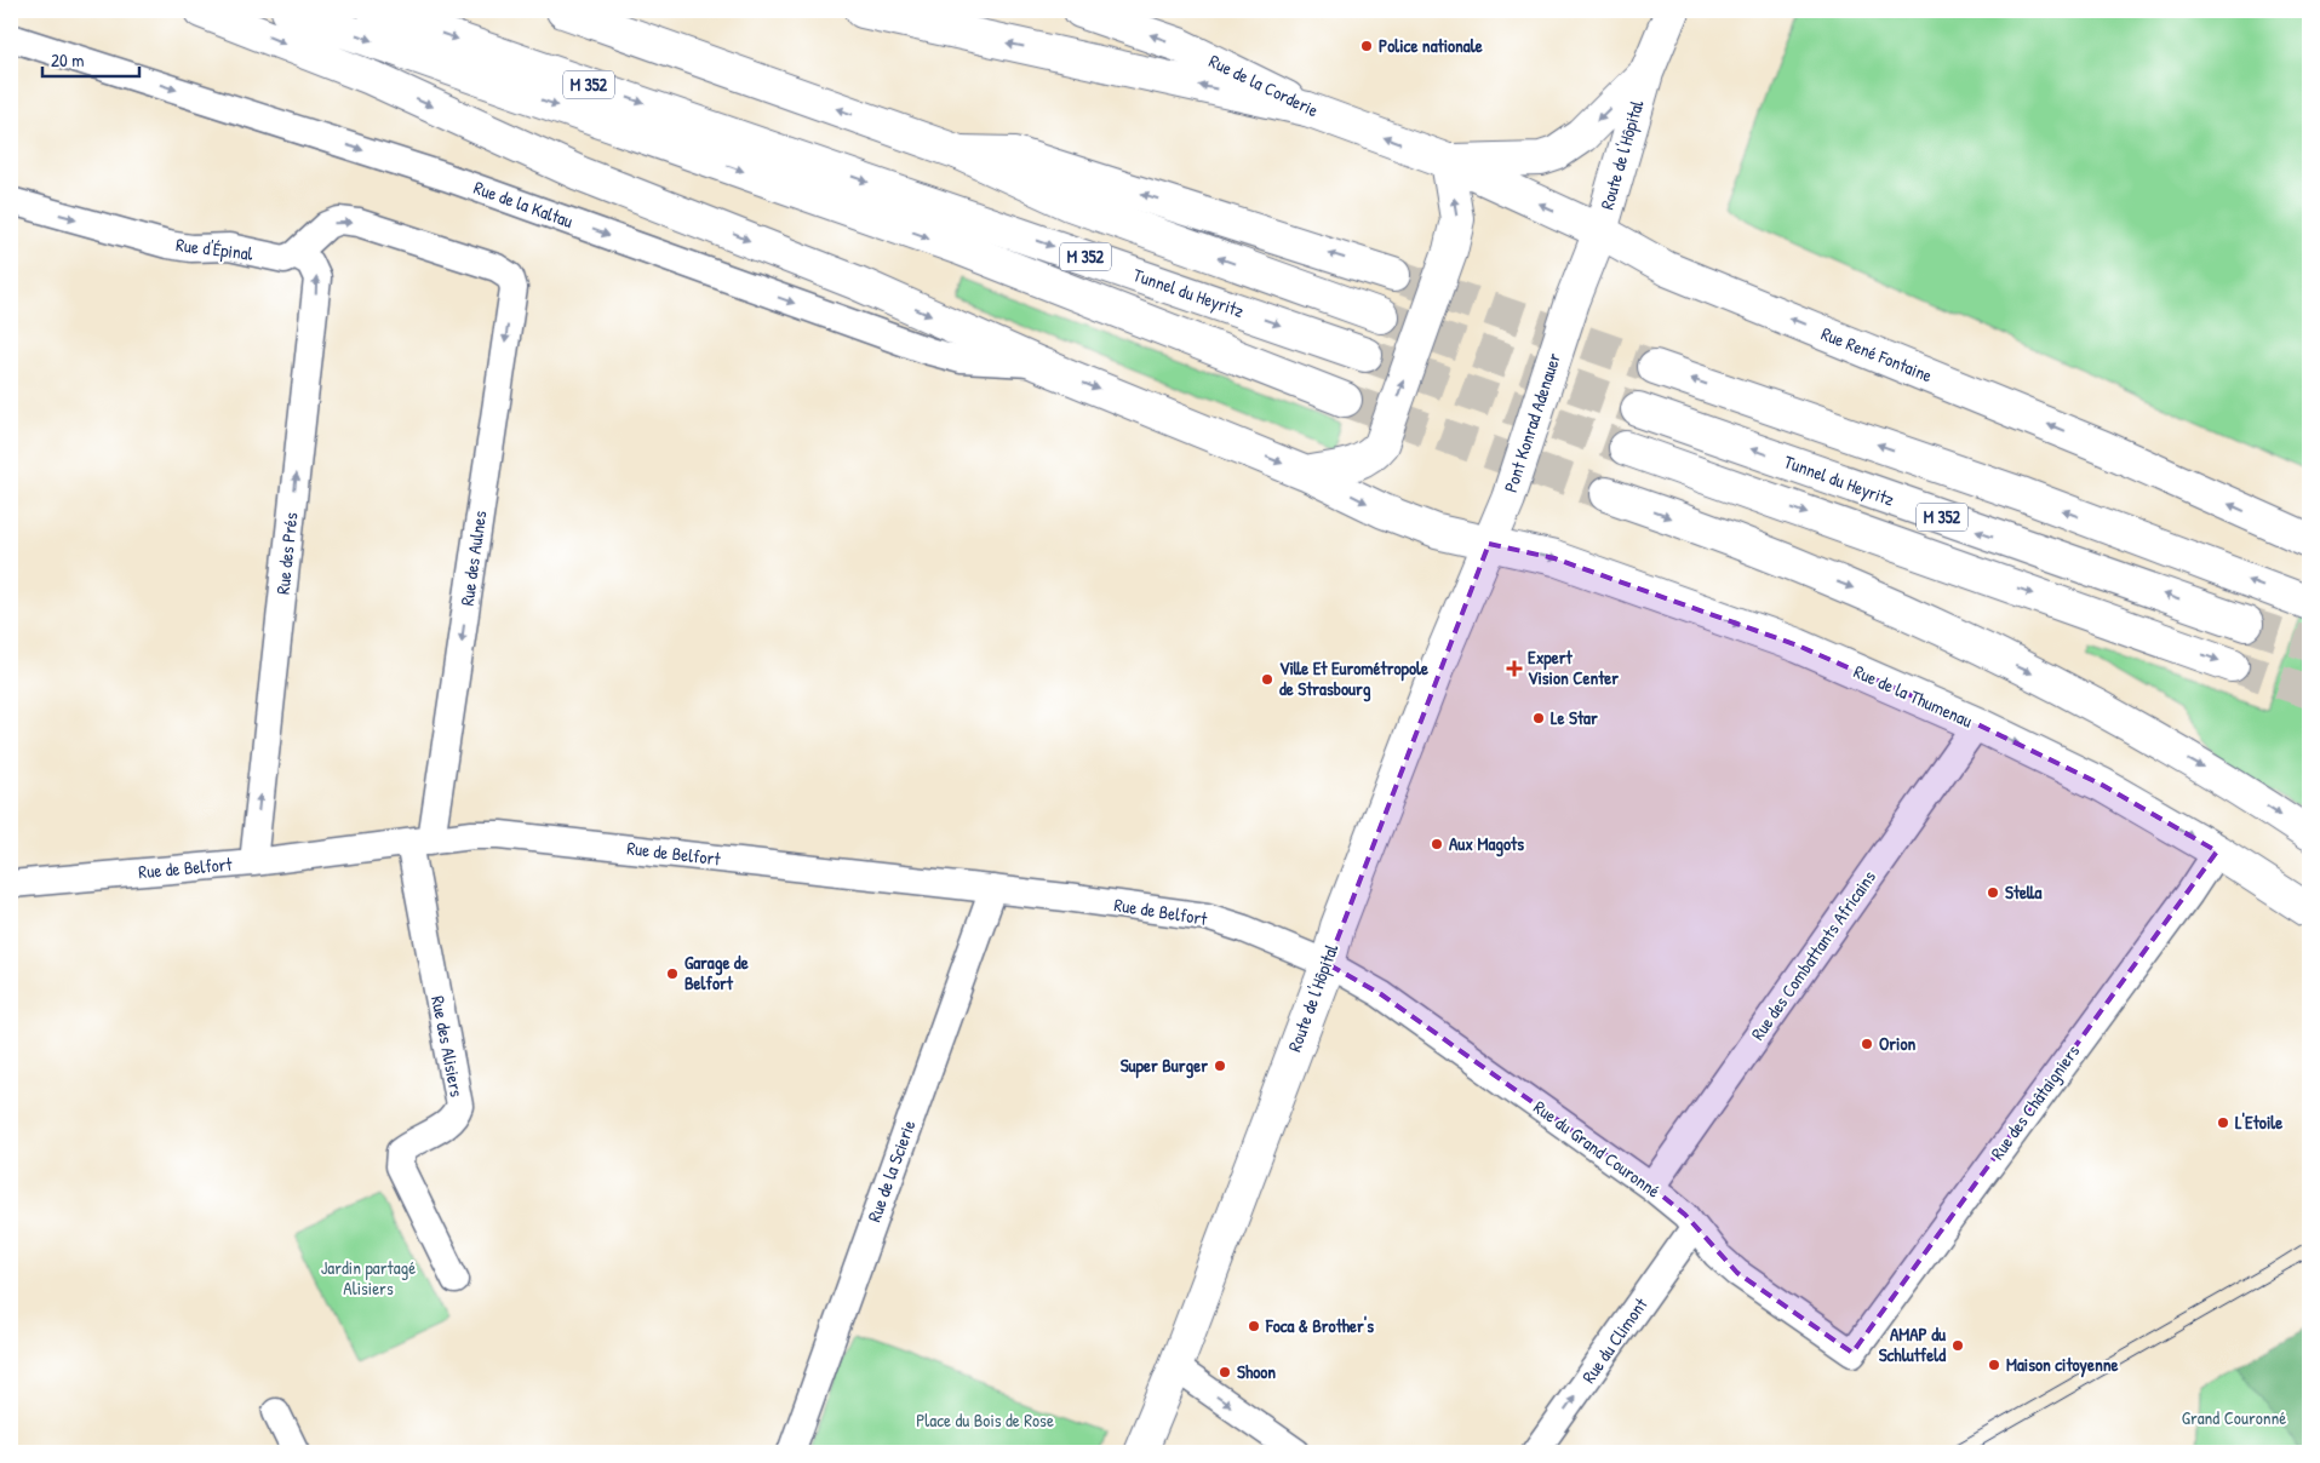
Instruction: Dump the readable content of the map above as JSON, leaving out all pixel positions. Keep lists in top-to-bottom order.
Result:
{
  "streets": {
    "main road": [
      "M 352",
      "Rue de la Corderie",
      "Route de l'Hôpital",
      "Tunnel du Heyritz",
      "Rue René Fontaine",
      "Pont Konrad Adenauer",
      "Rue de la Thumenau"
    ],
    "street": [
      "Rue de la Kaltau",
      "Rue d'Épinal",
      "Rue des Prés",
      "Rue des Aulnes",
      "Rue de Belfort",
      "Rue des Combattants Africains",
      "Rue des Alisiers",
      "Rue des Châtaigniers",
      "Rue du Grand Couronné",
      "Rue de la Scierie",
      "Rue du Climont"
    ]
  },
  "crossings": [
    ["Rue de la Corderie", "Rue René Fontaine"],
    ["Route de l'Hôpital", "Rue René Fontaine"],
    ["Route de l'Hôpital", "Pont Konrad Adenauer"],
    ["Route de l'Hôpital", "Rue de la Thumenau"],
    ["Route de l'Hôpital", "Rue de Belfort"],
    ["Route de l'Hôpital", "Rue du Grand Couronné"],
    ["Rue de la Kaltau", "Rue de la Thumenau"],
    ["Rue d'Épinal", "Rue des Prés"],
    ["Rue d'Épinal", "Rue des Aulnes"],
    ["Pont Konrad Adenauer", "Rue de la Thumenau"],
    ["Rue des Prés", "Rue des Aulnes"],
    ["Rue des Prés", "Rue de Belfort"],
    ["Rue des Aulnes", "Rue de Belfort"],
    ["Rue des Aulnes", "Rue des Alisiers"],
    ["Rue de la Thumenau", "Rue des Combattants Africains"],
    ["Rue de la Thumenau", "Rue des Châtaigniers"],
    ["Rue de Belfort", "Rue des Alisiers"],
    ["Rue de Belfort", "Rue du Grand Couronné"],
    ["Rue de Belfort", "Rue de la Scierie"],
    ["Rue des Combattants Africains", "Rue du Grand Couronné"],
    ["Rue des Châtaigniers", "Rue du Grand Couronné"],
    ["Rue du Grand Couronné", "Rue du Climont"]
  ],
  "one_way": [
    "Rue de la Kaltau",
    "Rue d'Épinal",
    "Rue des Prés",
    "Rue du Climont"
  ],
  "parks": ["Jardin partagé Alisiers", "Grand Couronné", "Place du Bois de Rose"],
  "places": {
    "other": [
      "Police nationale",
      "Ville Et Eurométropole de Strasbourg",
      "Le Star",
      "Aux Magots",
      "Stella",
      "Garage de Belfort",
      "Orion",
      "Super Burger",
      "L'Etoile",
      "Foca & Brother's",
      "AMAP du Schlutfeld",
      "Maison citoyenne",
      "Shoon"
    ],
    "health": ["Expert Vision Center"]
  },
  "scale_bar": "20 m"
}
